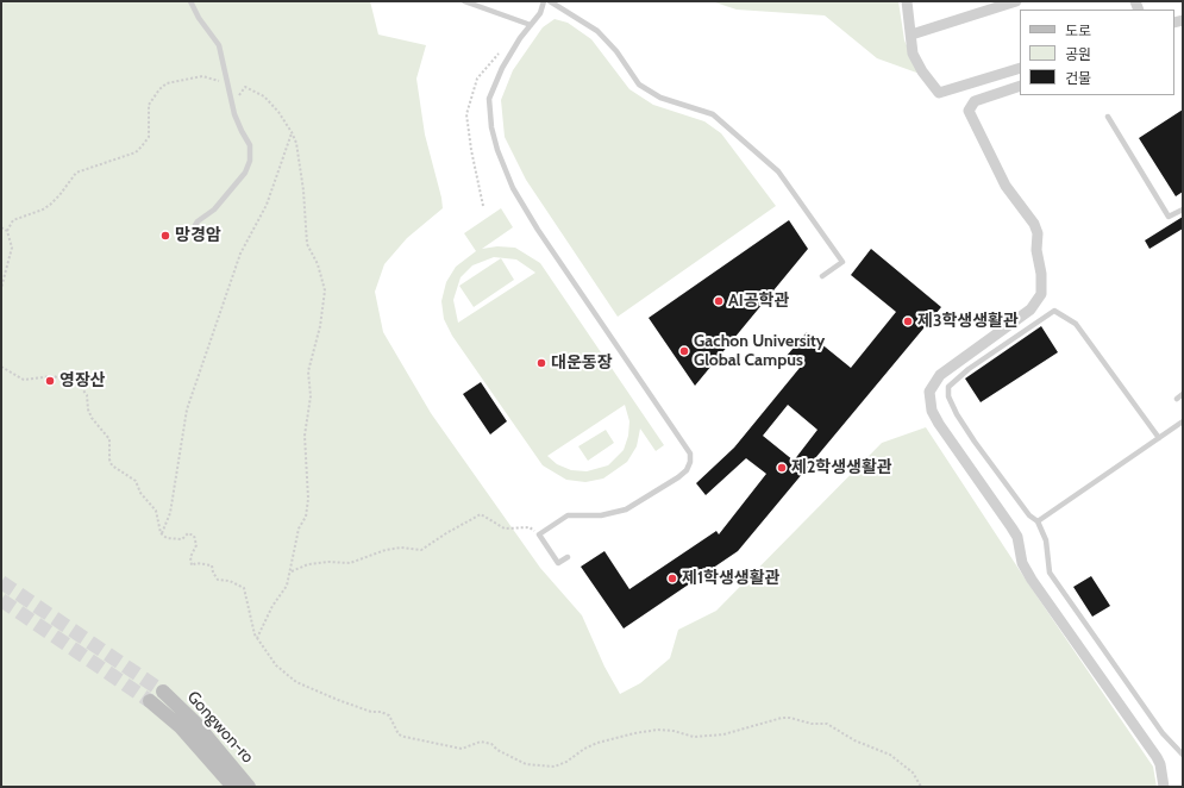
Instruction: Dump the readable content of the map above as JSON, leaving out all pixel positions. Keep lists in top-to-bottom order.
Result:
{
  "streets": {
    "main road": ["Gongwon-ro"]
  },
  "places": [
    "망경암",
    "AI공학관",
    "제3학생생활관",
    "Gachon University Global Campus",
    "대운동장",
    "영장산",
    "제2학생생활관",
    "제1학생생활관"
  ],
  "legend": ["도로", "공원", "건물"]
}
